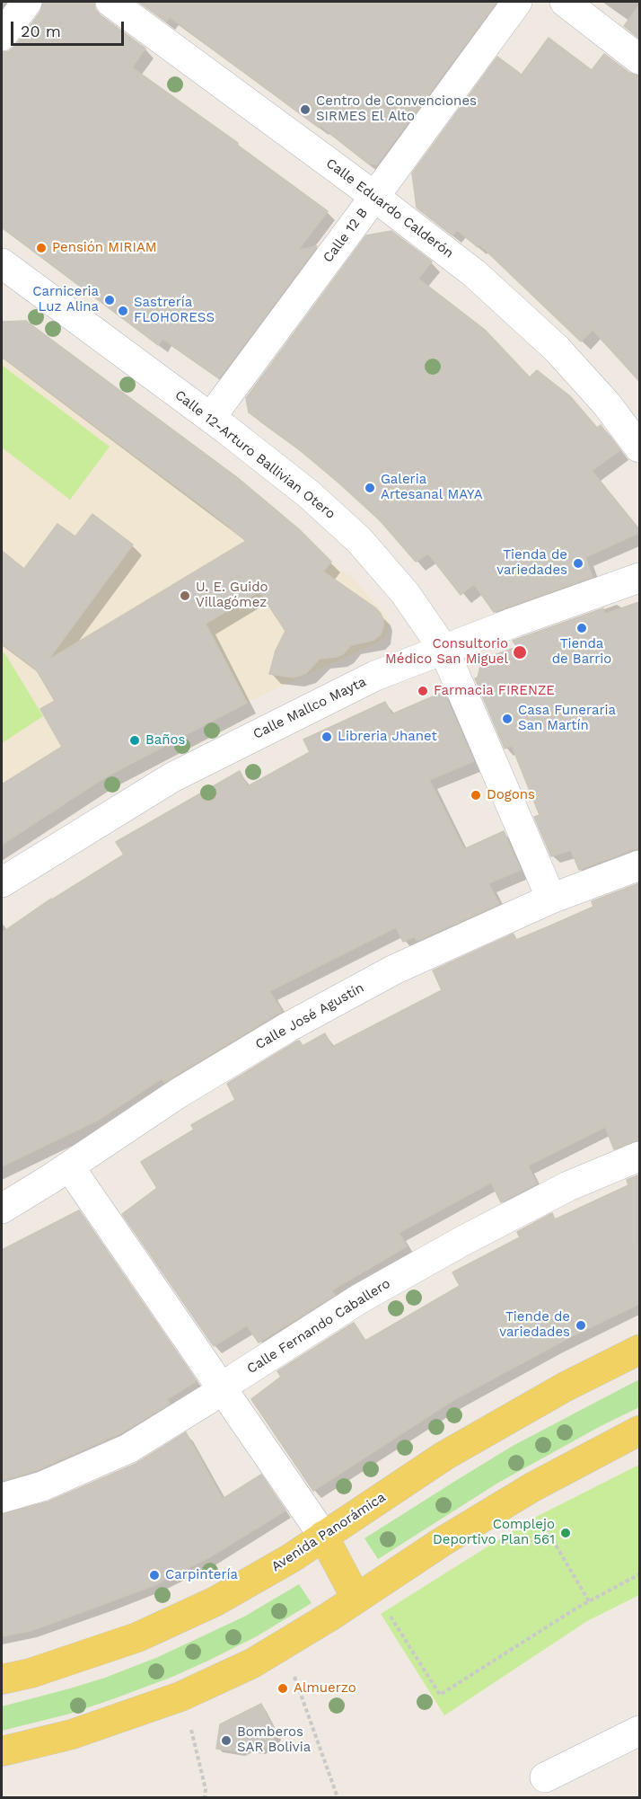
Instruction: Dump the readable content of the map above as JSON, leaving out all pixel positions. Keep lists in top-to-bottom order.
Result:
{
  "streets": {
    "main road": ["Avenida Panorámica"],
    "street": [
      "Calle Eduardo Calderón",
      "Calle 12 B",
      "Calle 12-Arturo Ballivian Otero",
      "Calle Mallco Mayta",
      "Calle José Agustín",
      "Calle Fernando Caballero"
    ]
  },
  "crossings": [
    ["Calle Eduardo Calderón", "Calle 12 B"],
    ["Calle 12 B", "Calle 12-Arturo Ballivian Otero"],
    ["Calle 12-Arturo Ballivian Otero", "Calle Mallco Mayta"],
    ["Calle 12-Arturo Ballivian Otero", "Calle José Agustín"]
  ],
  "places": [
    "Centro de Convenciones SIRMES El Alto",
    "Pensión MIRIAM",
    "Carniceria Luz Alina",
    "Sastrería FLOHORESS",
    "Galeria Artesanal MAYA",
    "Tienda de variedades",
    "U. E. Guido Villagómez",
    "Tienda de Barrio",
    "Consultorio Médico San Miguel",
    "Farmacia FIRENZE",
    "Casa Funeraria San Martín",
    "Libreria Jhanet",
    "Baños",
    "Dogons",
    "Tiende de variedades",
    "Complejo Deportivo Plan 561",
    "Carpintería",
    "Almuerzo",
    "Bomberos SAR Bolivia"
  ],
  "scale_bar": "20 m"
}
